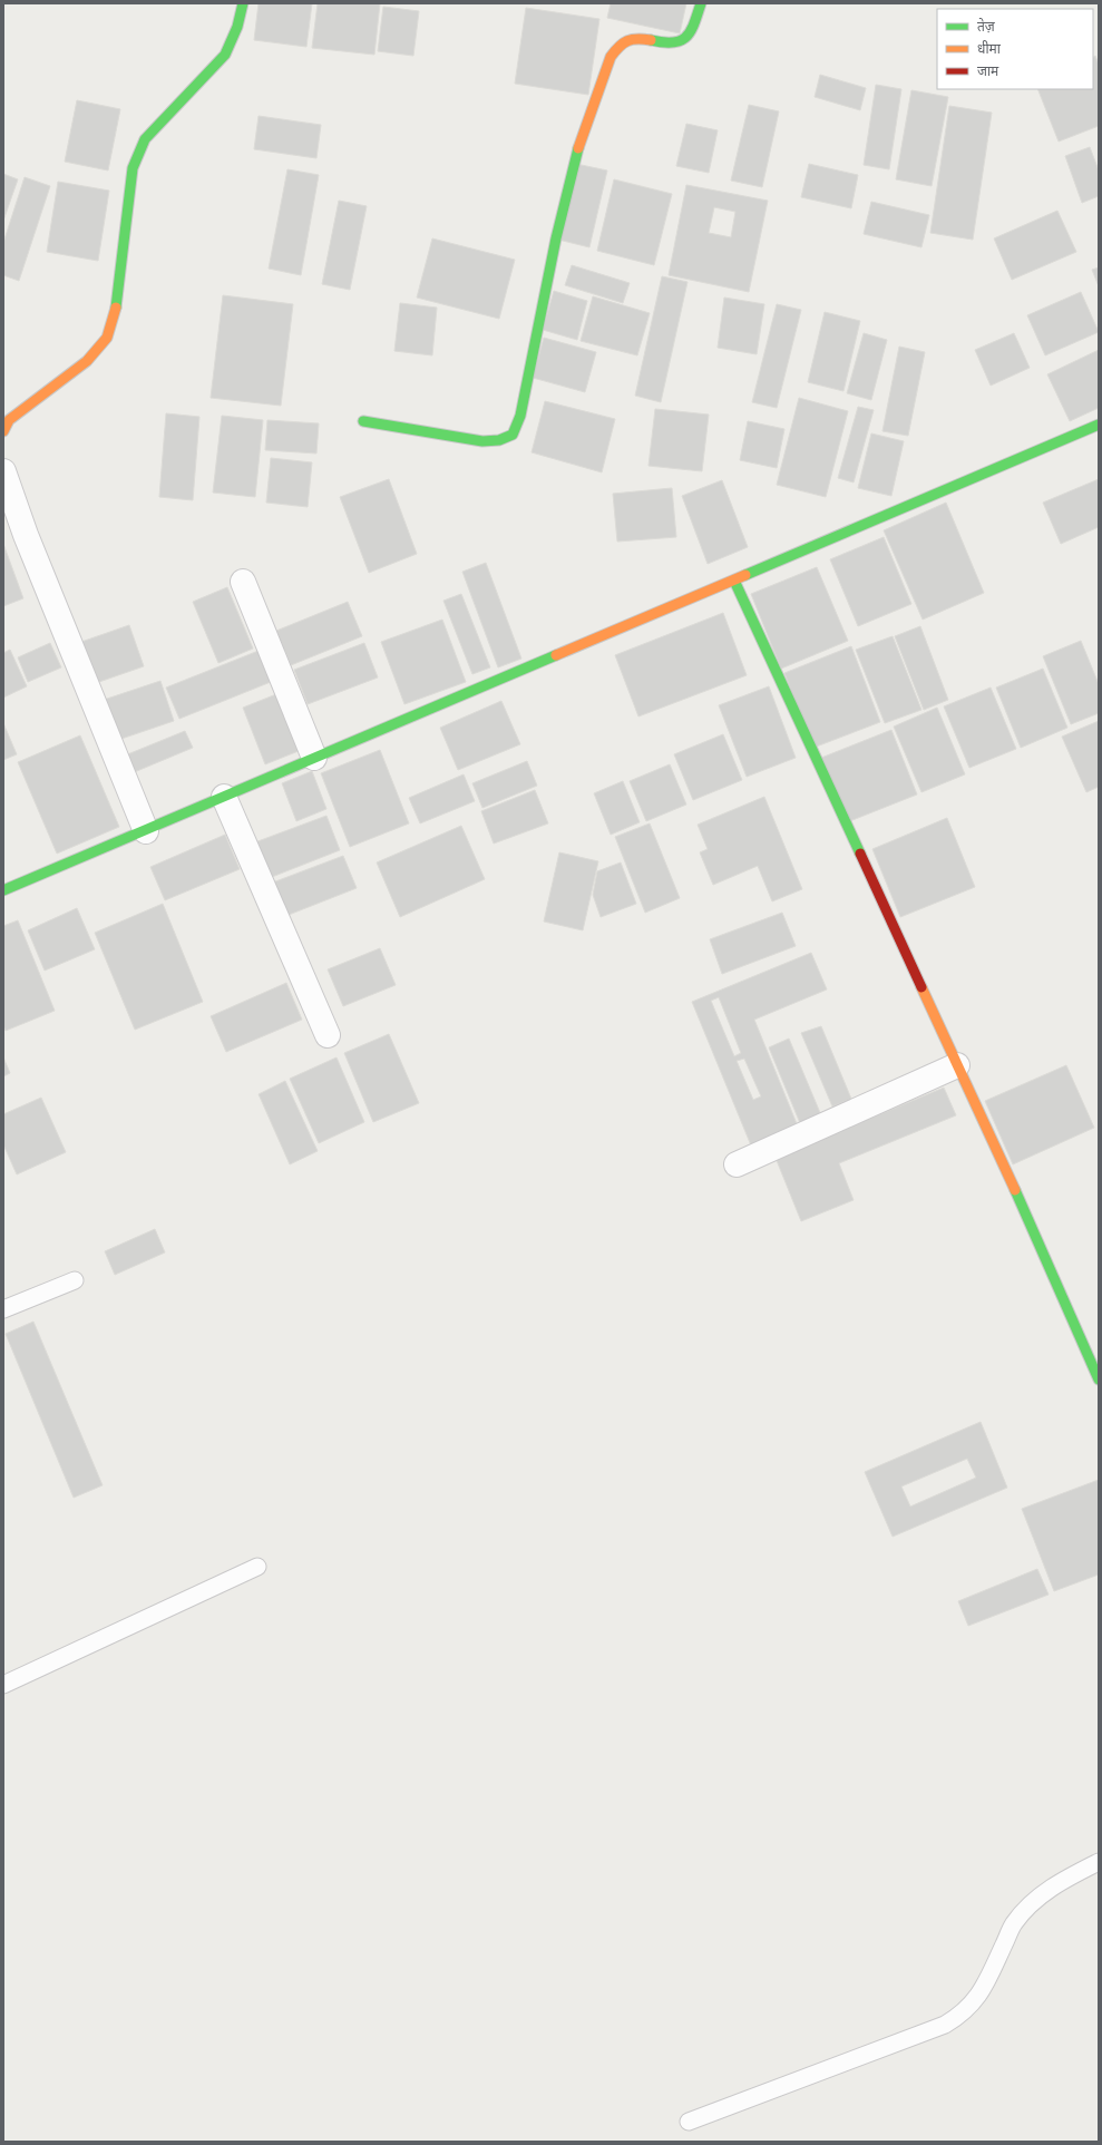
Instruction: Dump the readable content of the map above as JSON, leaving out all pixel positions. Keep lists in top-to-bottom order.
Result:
{
  "legend": ["तेज़", "धीमा", "जाम"]
}
